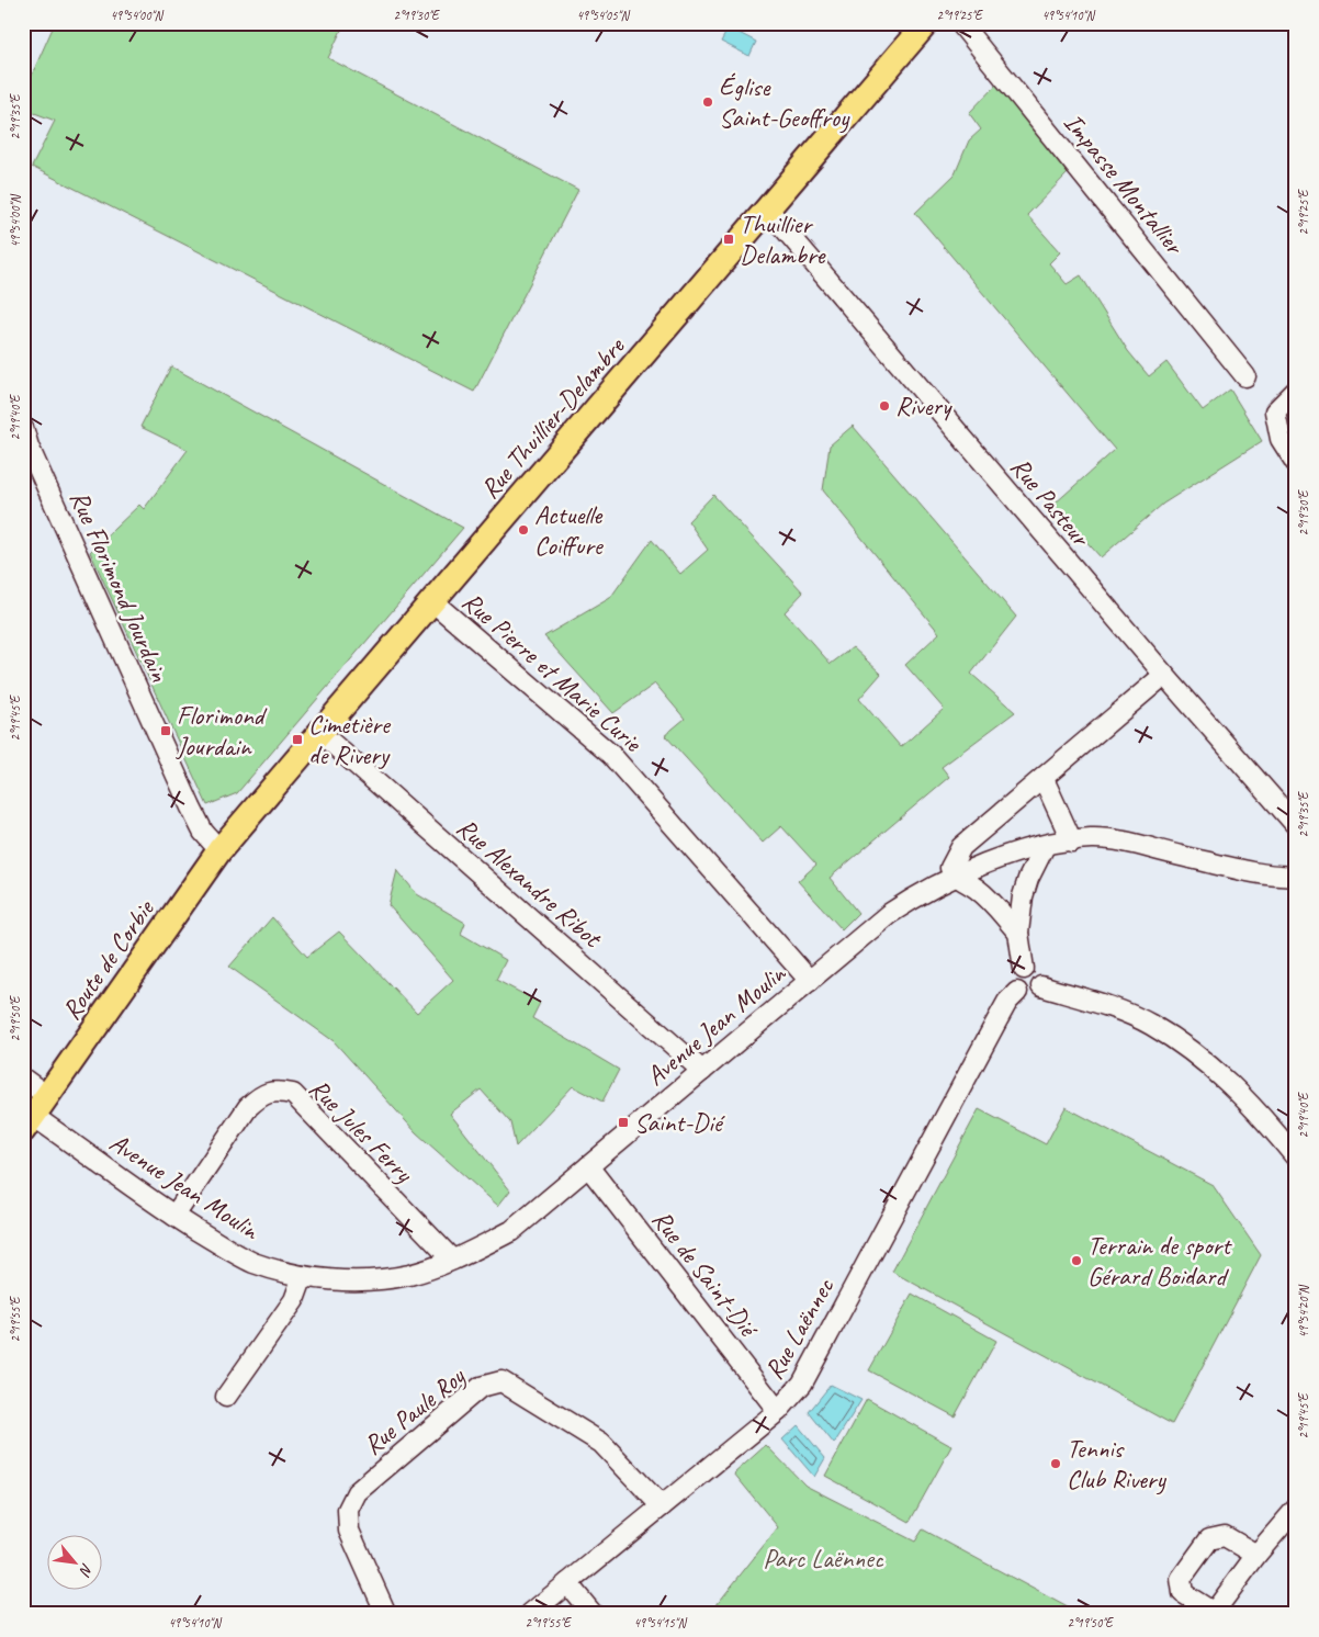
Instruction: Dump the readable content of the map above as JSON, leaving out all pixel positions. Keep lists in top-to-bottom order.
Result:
{
  "streets": {
    "main road": ["Rue Thuillier-Delambre", "Route de Corbie"],
    "street": [
      "Impasse Montallier",
      "Rue Pasteur",
      "Rue Florimond Jourdain",
      "Rue Pierre et Marie Curie",
      "Rue Alexandre Ribot",
      "Avenue Jean Moulin",
      "Rue Jules Ferry",
      "Rue de Saint-Dié",
      "Rue Laënnec",
      "Rue Paule Roy"
    ]
  },
  "crossings": [
    ["Rue Thuillier-Delambre", "Rue Pasteur"],
    ["Rue Thuillier-Delambre", "Rue Florimond Jourdain"],
    ["Rue Thuillier-Delambre", "Rue Pierre et Marie Curie"],
    ["Rue Thuillier-Delambre", "Rue Alexandre Ribot"],
    ["Rue Thuillier-Delambre", "Route de Corbie"],
    ["Rue Florimond Jourdain", "Route de Corbie"],
    ["Rue Pierre et Marie Curie", "Avenue Jean Moulin"],
    ["Rue Alexandre Ribot", "Avenue Jean Moulin"],
    ["Route de Corbie", "Avenue Jean Moulin"],
    ["Avenue Jean Moulin", "Rue Jules Ferry"],
    ["Avenue Jean Moulin", "Rue de Saint-Dié"],
    ["Rue de Saint-Dié", "Rue Laënnec"],
    ["Rue Laënnec", "Rue Paule Roy"]
  ],
  "parks": ["Parc Laënnec"],
  "places": {
    "other": [
      "Église Saint-Geoffroy",
      "Rivery",
      "Actuelle Coiffure",
      "Terrain de sport Gérard Boidard",
      "Tennis Club Rivery"
    ],
    "transit": [
      "Thuillier Delambre",
      "Florimond Jourdain",
      "Cimetière de Rivery",
      "Saint-Dié"
    ]
  },
  "north": "bottom right",
  "coordinates": [
    "49°54'00\"N",
    "2°19'30\"E",
    "49°54'05\"N",
    "2°19'25\"E",
    "49°54'10\"N",
    "2°19'35\"E",
    "2°19'40\"E",
    "2°19'45\"E",
    "2°19'50\"E",
    "49°54'20\"N",
    "2°19'55\"E",
    "49°54'15\"N"
  ]
}
